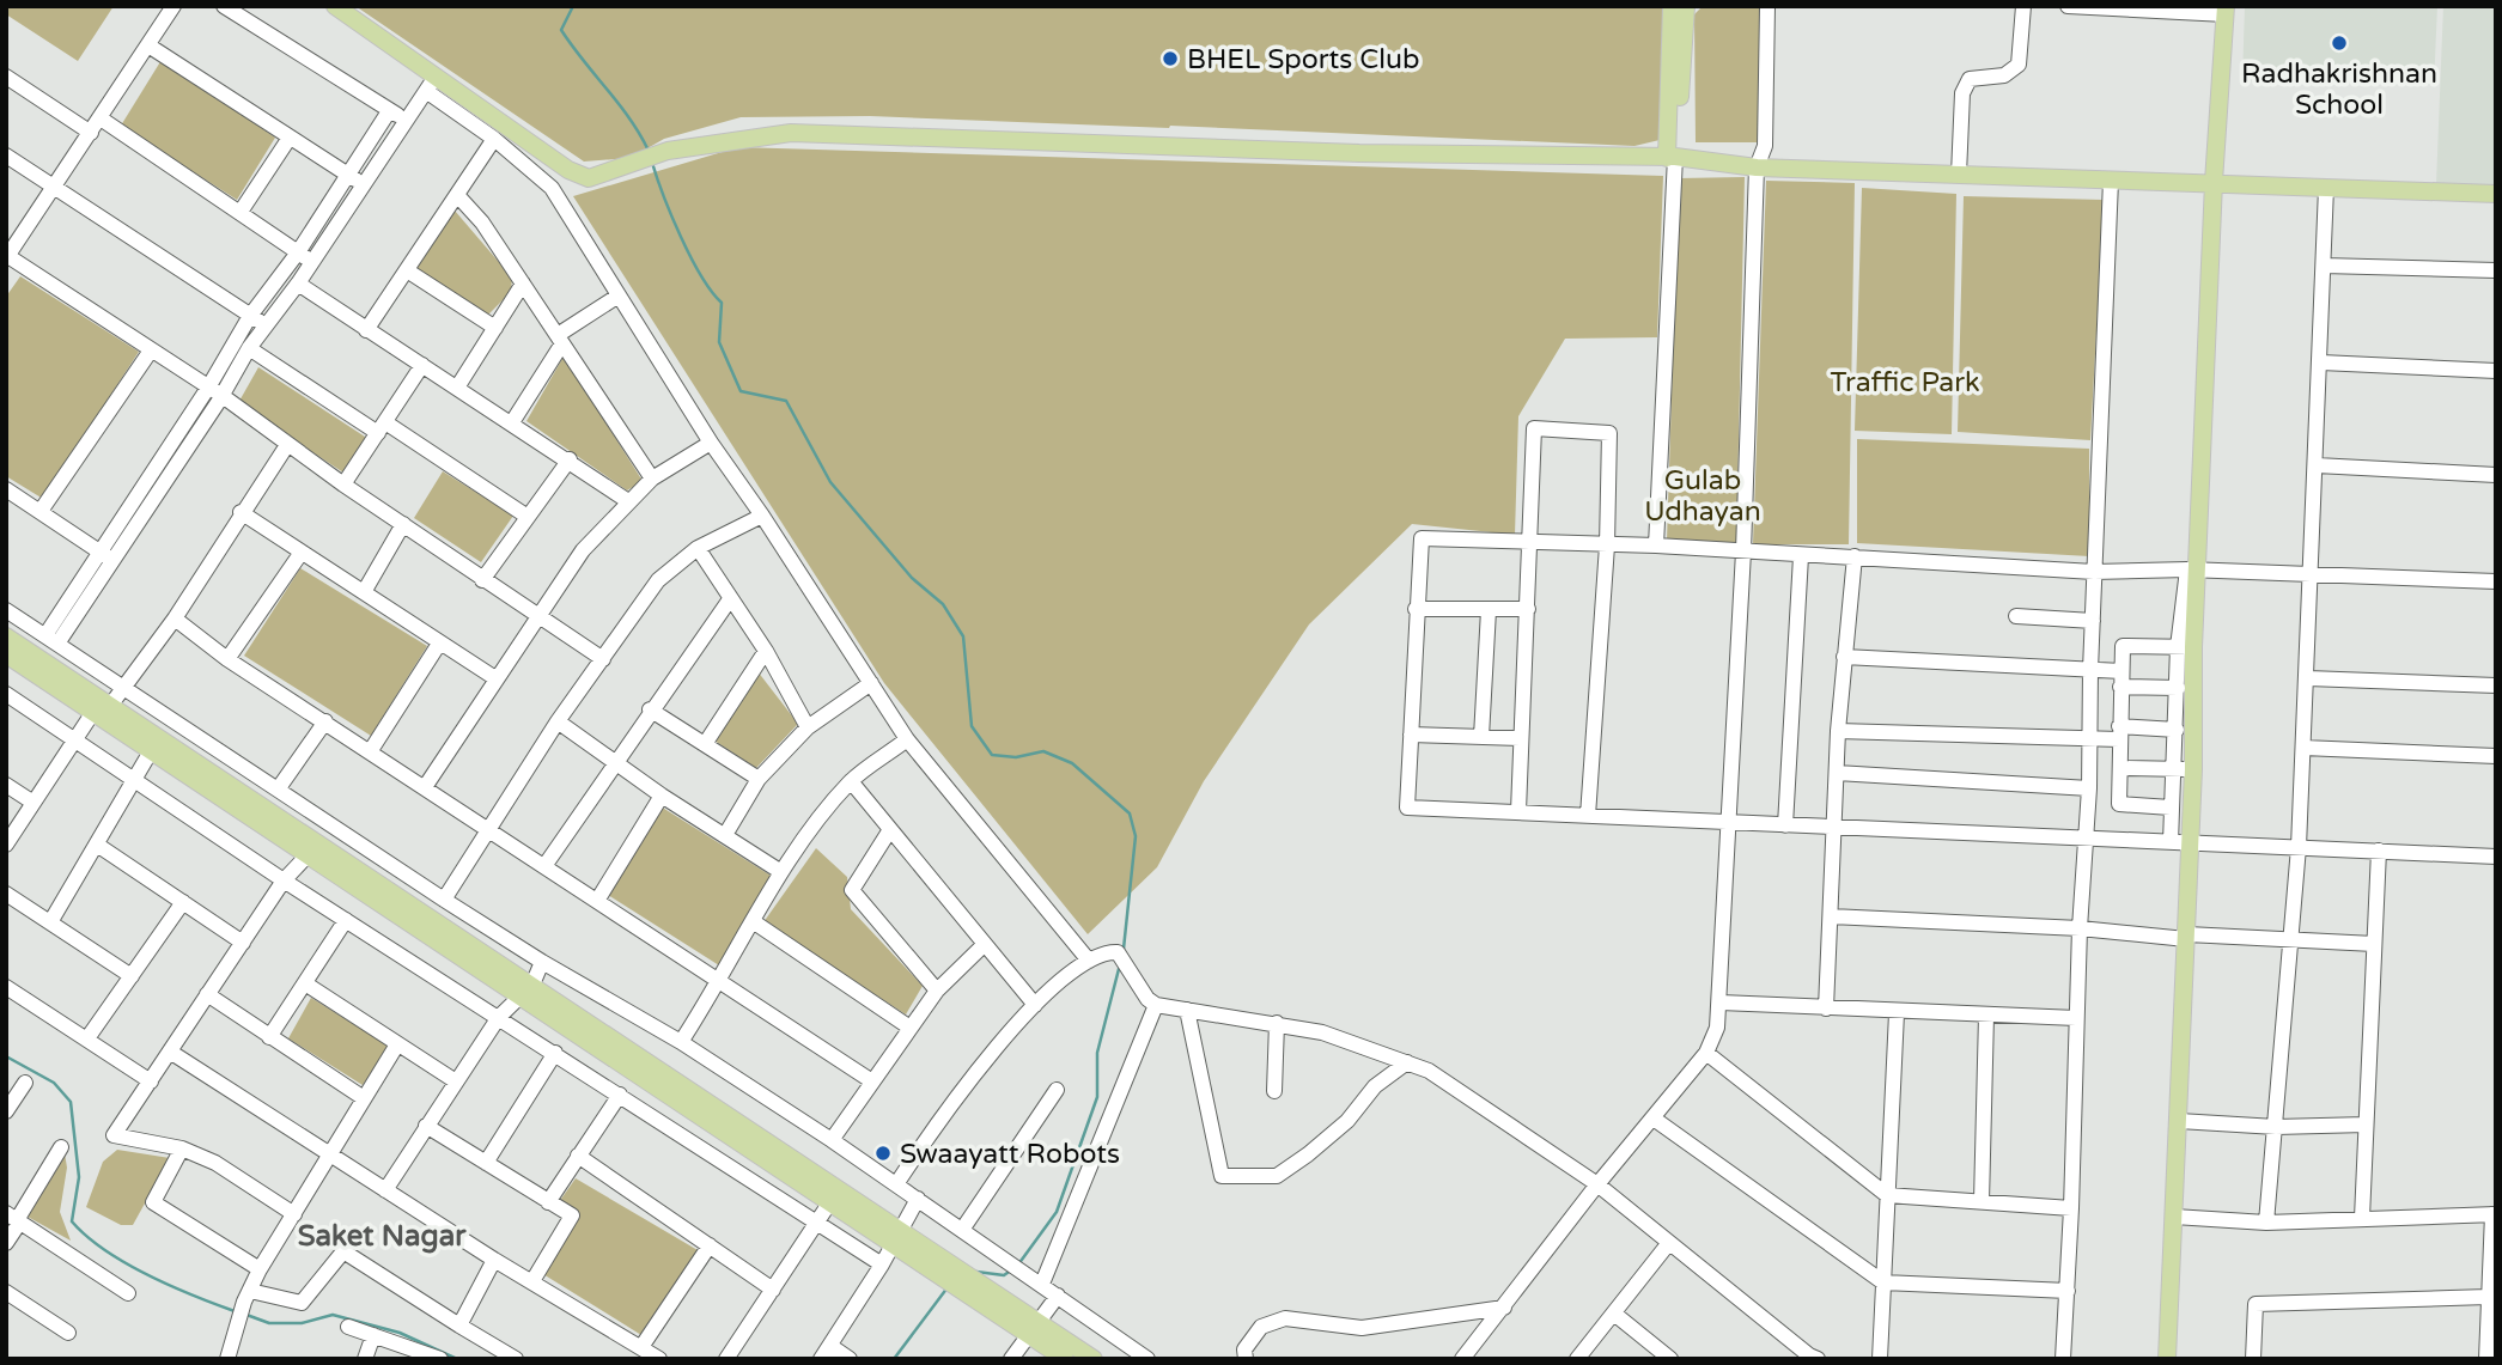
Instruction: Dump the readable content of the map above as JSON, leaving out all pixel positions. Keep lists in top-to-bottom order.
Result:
{
  "districts": ["Saket Nagar"],
  "parks": ["Traffic Park", "Gulab Udhayan"],
  "places": ["Radhakrishnan School", "BHEL Sports Club", "Swaayatt Robots"]
}
